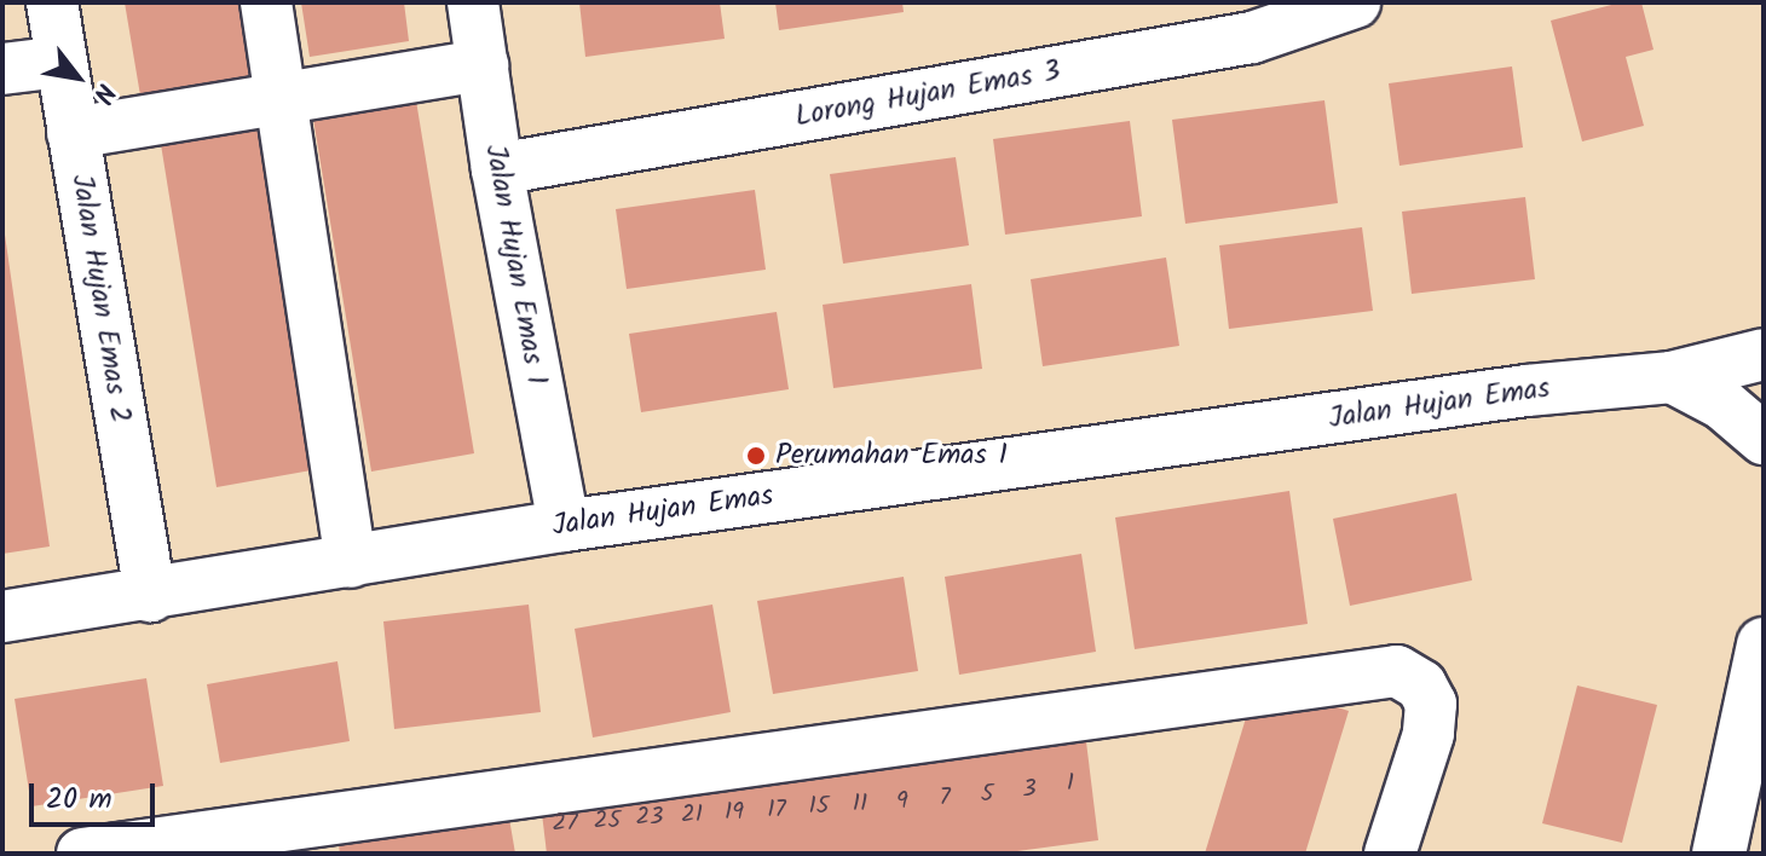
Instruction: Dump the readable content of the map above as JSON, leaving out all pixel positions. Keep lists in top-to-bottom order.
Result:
{
  "streets": {
    "street": [
      "Lorong Hujan Emas 3",
      "Jalan Hujan Emas 1",
      "Jalan Hujan Emas 2",
      "Jalan Hujan Emas"
    ]
  },
  "crossings": [
    ["Lorong Hujan Emas 3", "Jalan Hujan Emas 1"],
    ["Jalan Hujan Emas 1", "Jalan Hujan Emas"],
    ["Jalan Hujan Emas 2", "Jalan Hujan Emas"]
  ],
  "places": ["Perumahan Emas 1"],
  "house_numbers": [
    "1",
    "3",
    "5",
    "7",
    "9",
    "11",
    "15",
    "17",
    "19",
    "21",
    "23",
    "25",
    "27"
  ],
  "scale_bar": "20 m",
  "north": "bottom right"
}
